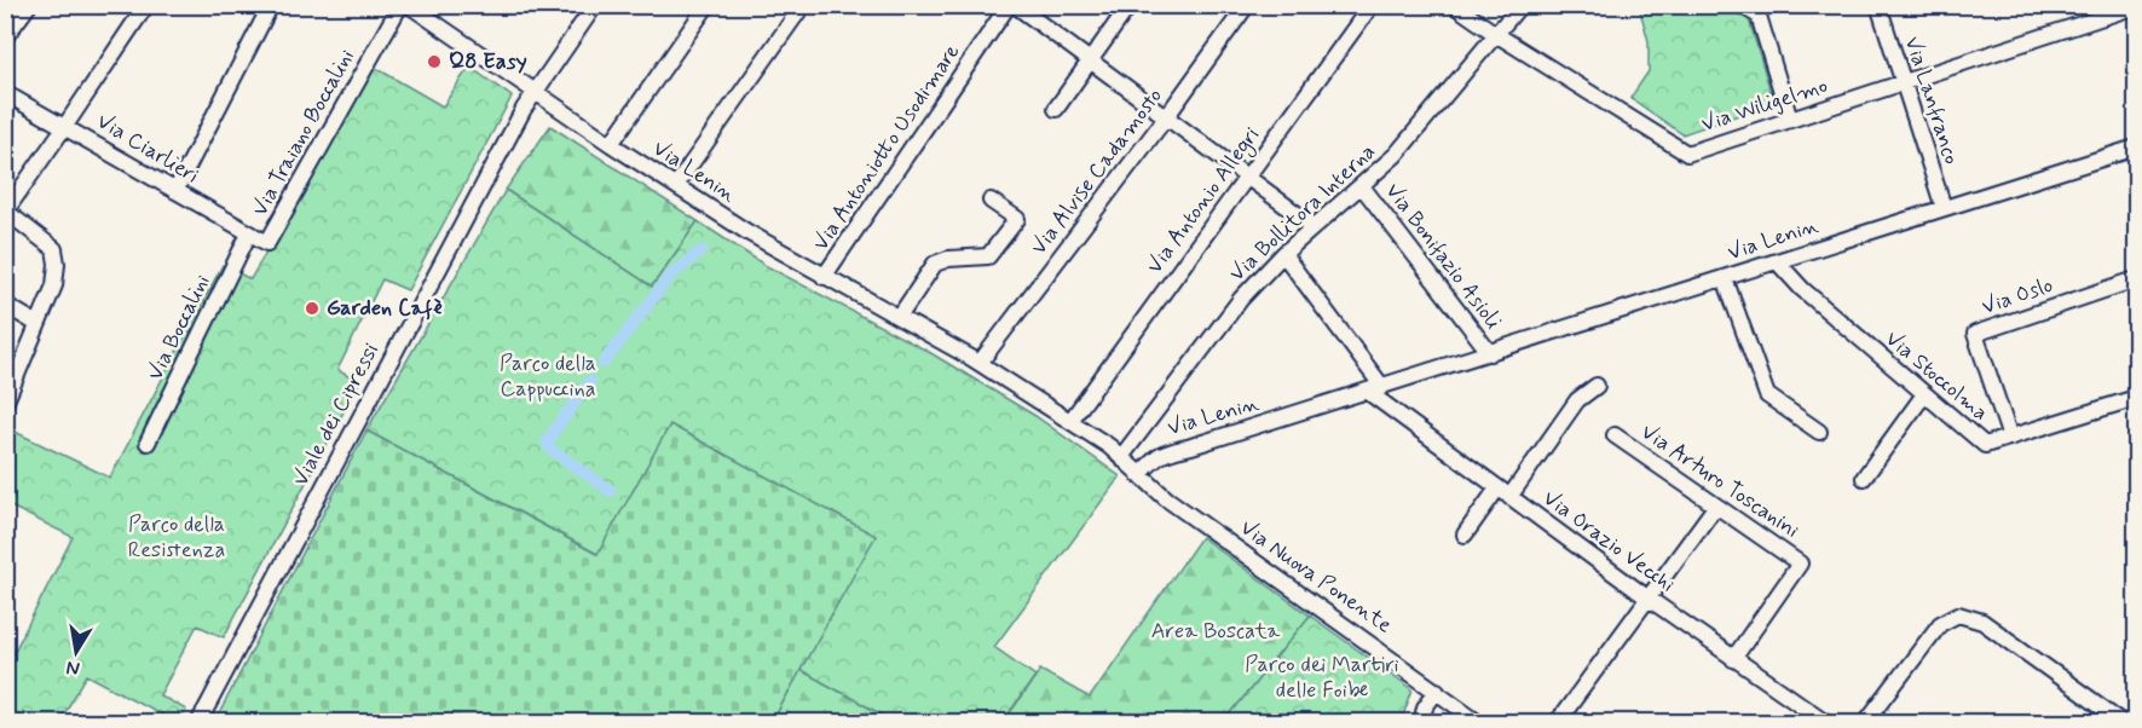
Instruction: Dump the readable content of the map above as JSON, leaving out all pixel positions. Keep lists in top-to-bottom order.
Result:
{
  "streets": {
    "street": [
      "Via Lanfranco",
      "Via Wiligelmo",
      "Via Traiano Boccalini",
      "Via Antoniotto Usodimare",
      "Via Ciarlieri",
      "Via Lenin",
      "Via Alvise Cadamosto",
      "Via Antonio Allegri",
      "Via Bollitora Interna",
      "Via Bonifazio Asioli",
      "Via Oslo",
      "Via Boccalini",
      "Via Stoccolma",
      "Viale dei Cipressi",
      "Via Arturo Toscanini",
      "Via Orazio Vecchi",
      "Via Nuova Ponente"
    ]
  },
  "crossings": [
    ["Via Lanfranco", "Via Wiligelmo"],
    ["Via Lanfranco", "Via Lenin"],
    ["Via Wiligelmo", "Via Bollitora Interna"],
    ["Via Traiano Boccalini", "Via Ciarlieri"],
    ["Via Antoniotto Usodimare", "Via Lenin"],
    ["Via Ciarlieri", "Via Boccalini"],
    ["Via Lenin", "Via Alvise Cadamosto"],
    ["Via Lenin", "Via Antonio Allegri"],
    ["Via Lenin", "Via Bollitora Interna"],
    ["Via Lenin", "Via Bonifazio Asioli"],
    ["Via Lenin", "Via Stoccolma"],
    ["Via Lenin", "Viale dei Cipressi"],
    ["Via Lenin", "Via Orazio Vecchi"],
    ["Via Lenin", "Via Nuova Ponente"],
    ["Via Bollitora Interna", "Via Bonifazio Asioli"],
    ["Via Bollitora Interna", "Via Orazio Vecchi"],
    ["Via Oslo", "Via Stoccolma"],
    ["Via Arturo Toscanini", "Via Orazio Vecchi"]
  ],
  "parks": [
    "Parco della Cappuccina",
    "Parco della Resistenza",
    "Area Boscata",
    "Parco dei Martiri delle Foibe"
  ],
  "places": ["Q8 Easy", "Garden Cafè"],
  "north": "bottom"
}
